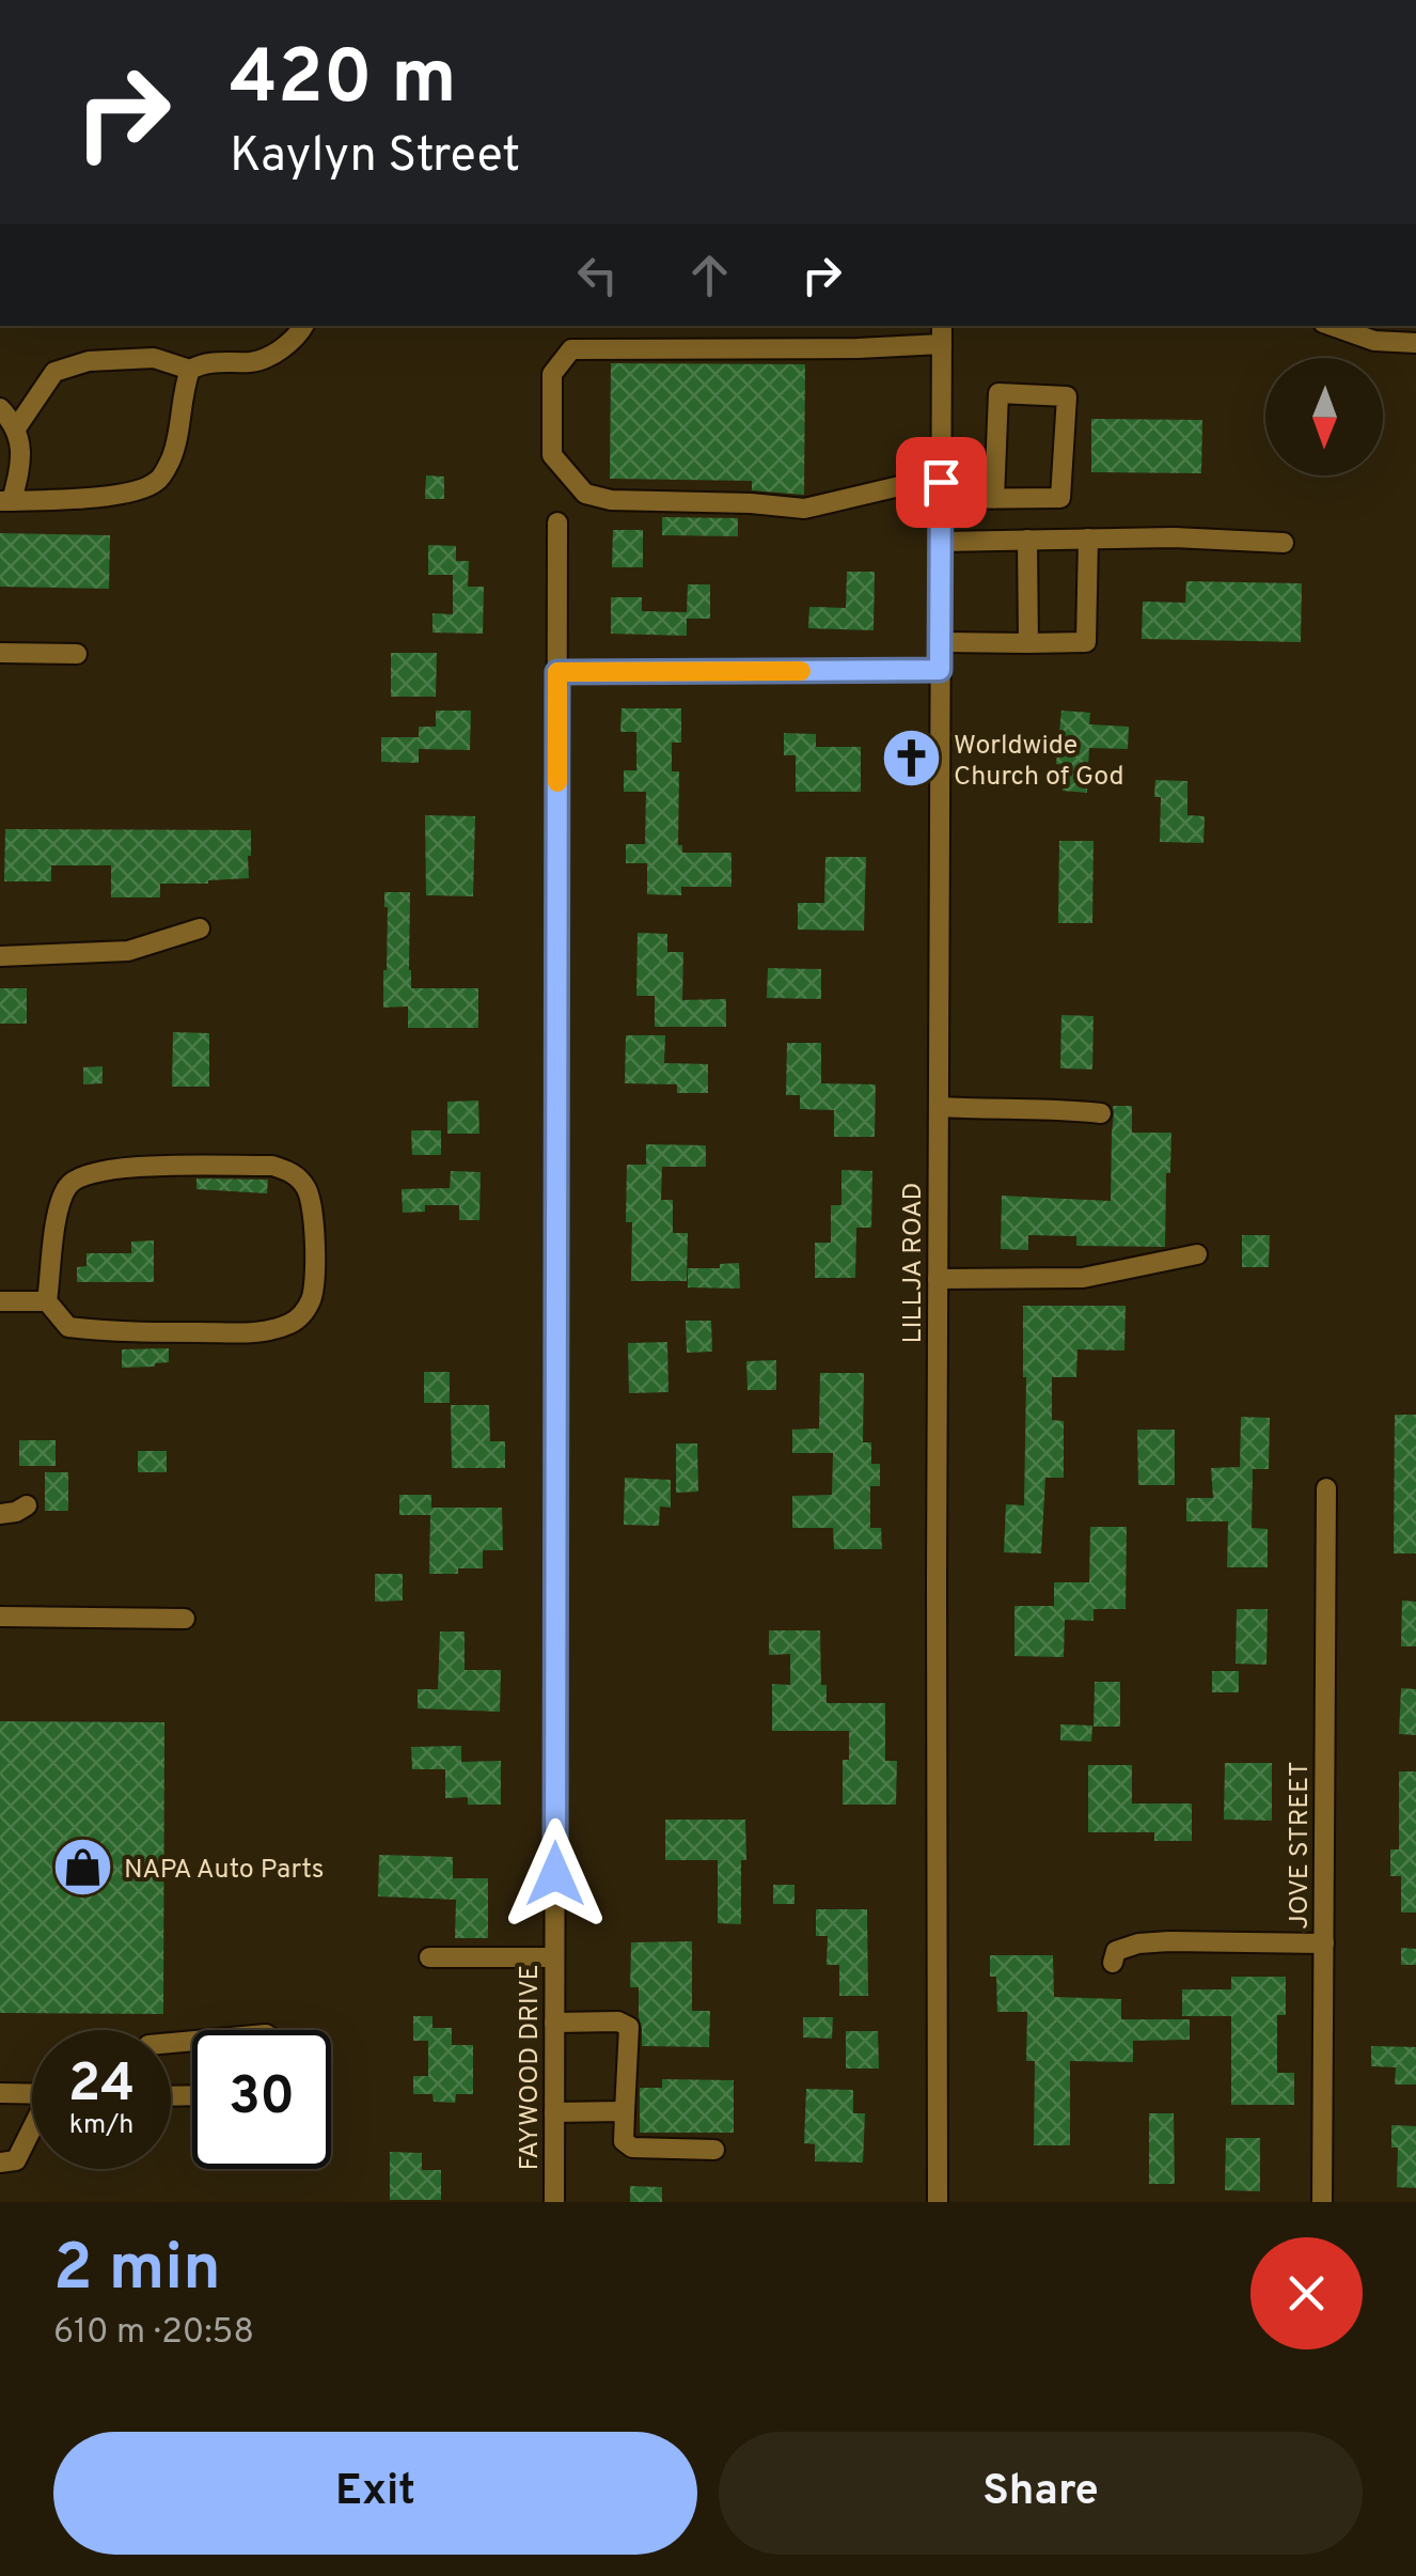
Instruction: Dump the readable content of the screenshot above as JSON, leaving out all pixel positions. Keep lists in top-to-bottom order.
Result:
{
  "streets": {
    "street": ["LILLJA ROAD", "JOVE STREET", "FAYWOOD DRIVE"]
  },
  "places": {
    "church": ["Worldwide Church of God"],
    "shop": ["NAPA Auto Parts"]
  },
  "north": "bottom",
  "page": {
    "turn": ["420 m", "Kaylyn Street"],
    "speed": "24 km/h",
    "limit": "30",
    "heading": ["2 min", "610 m · 20:58"],
    "buttons": ["Exit", "Share"]
  }
}
